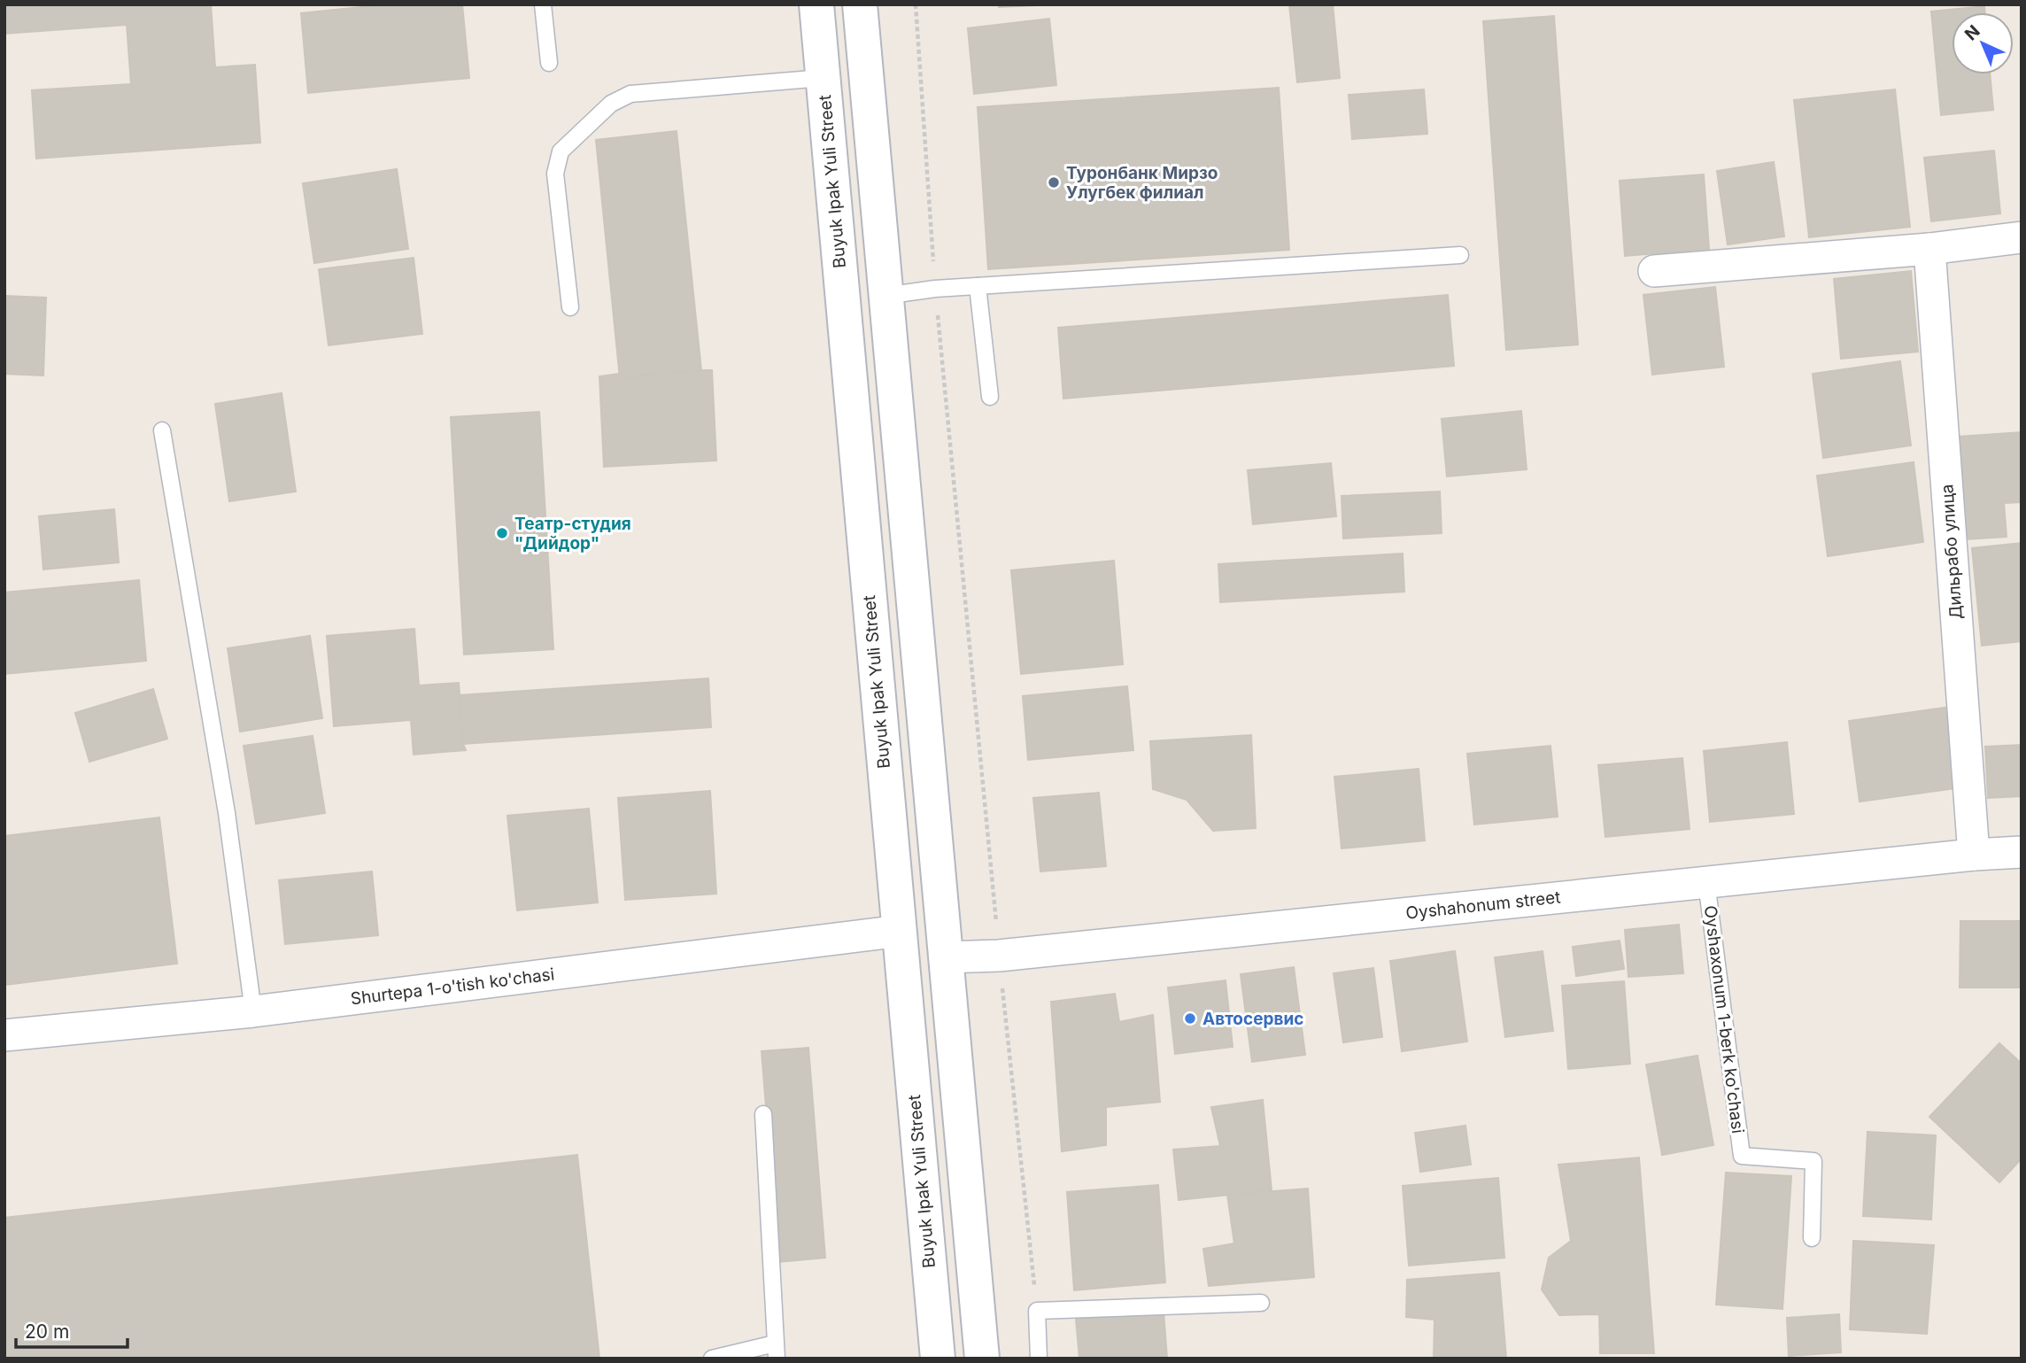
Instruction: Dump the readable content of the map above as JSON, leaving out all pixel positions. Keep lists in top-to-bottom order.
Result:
{
  "streets": {
    "main road": ["Buyuk Ipak Yuli Street"],
    "street": ["Дильрабо улица", "Oyshahonum street", "Shurtepa 1-o'tish ko'chasi"],
    "lane": ["Oyshaxonum 1-berk ko'chasi"]
  },
  "crossings": [
    ["Buyuk Ipak Yuli Street", "Shurtepa 1-o'tish ko'chasi"],
    ["Дильрабо улица", "Oyshahonum street"],
    ["Oyshahonum street", "Oyshaxonum 1-berk ko'chasi"]
  ],
  "places": ["Туронбанк Мирзо Улугбек филиал", "Театр-студия \"Дийдор\"", "Автосервис"],
  "scale_bar": "20 m",
  "north": "top left"
}
